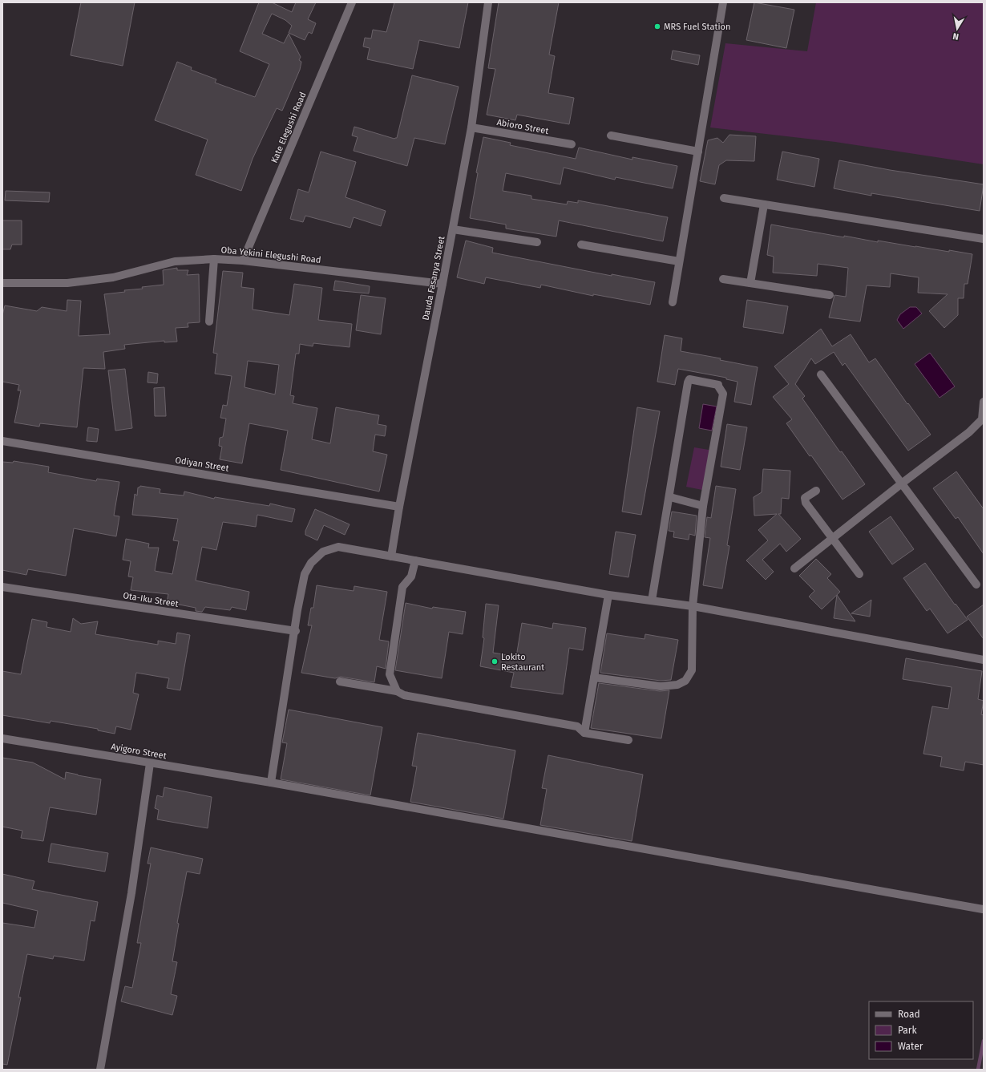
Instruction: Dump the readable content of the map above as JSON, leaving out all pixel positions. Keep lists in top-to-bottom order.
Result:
{
  "streets": {
    "street": [
      "Abioro Street",
      "Kate Elegushi Road",
      "Oba Yekini Elegushi Road",
      "Dauda Fasanya Street",
      "Odiyan Street",
      "Ota-Iku Street",
      "Ayigoro Street"
    ]
  },
  "crossings": [
    ["Abioro Street", "Dauda Fasanya Street"],
    ["Kate Elegushi Road", "Oba Yekini Elegushi Road"],
    ["Oba Yekini Elegushi Road", "Dauda Fasanya Street"],
    ["Dauda Fasanya Street", "Odiyan Street"]
  ],
  "places": ["MRS Fuel Station", "Lokito Restaurant"],
  "legend": ["Road", "Park", "Water"],
  "north": "bottom"
}
